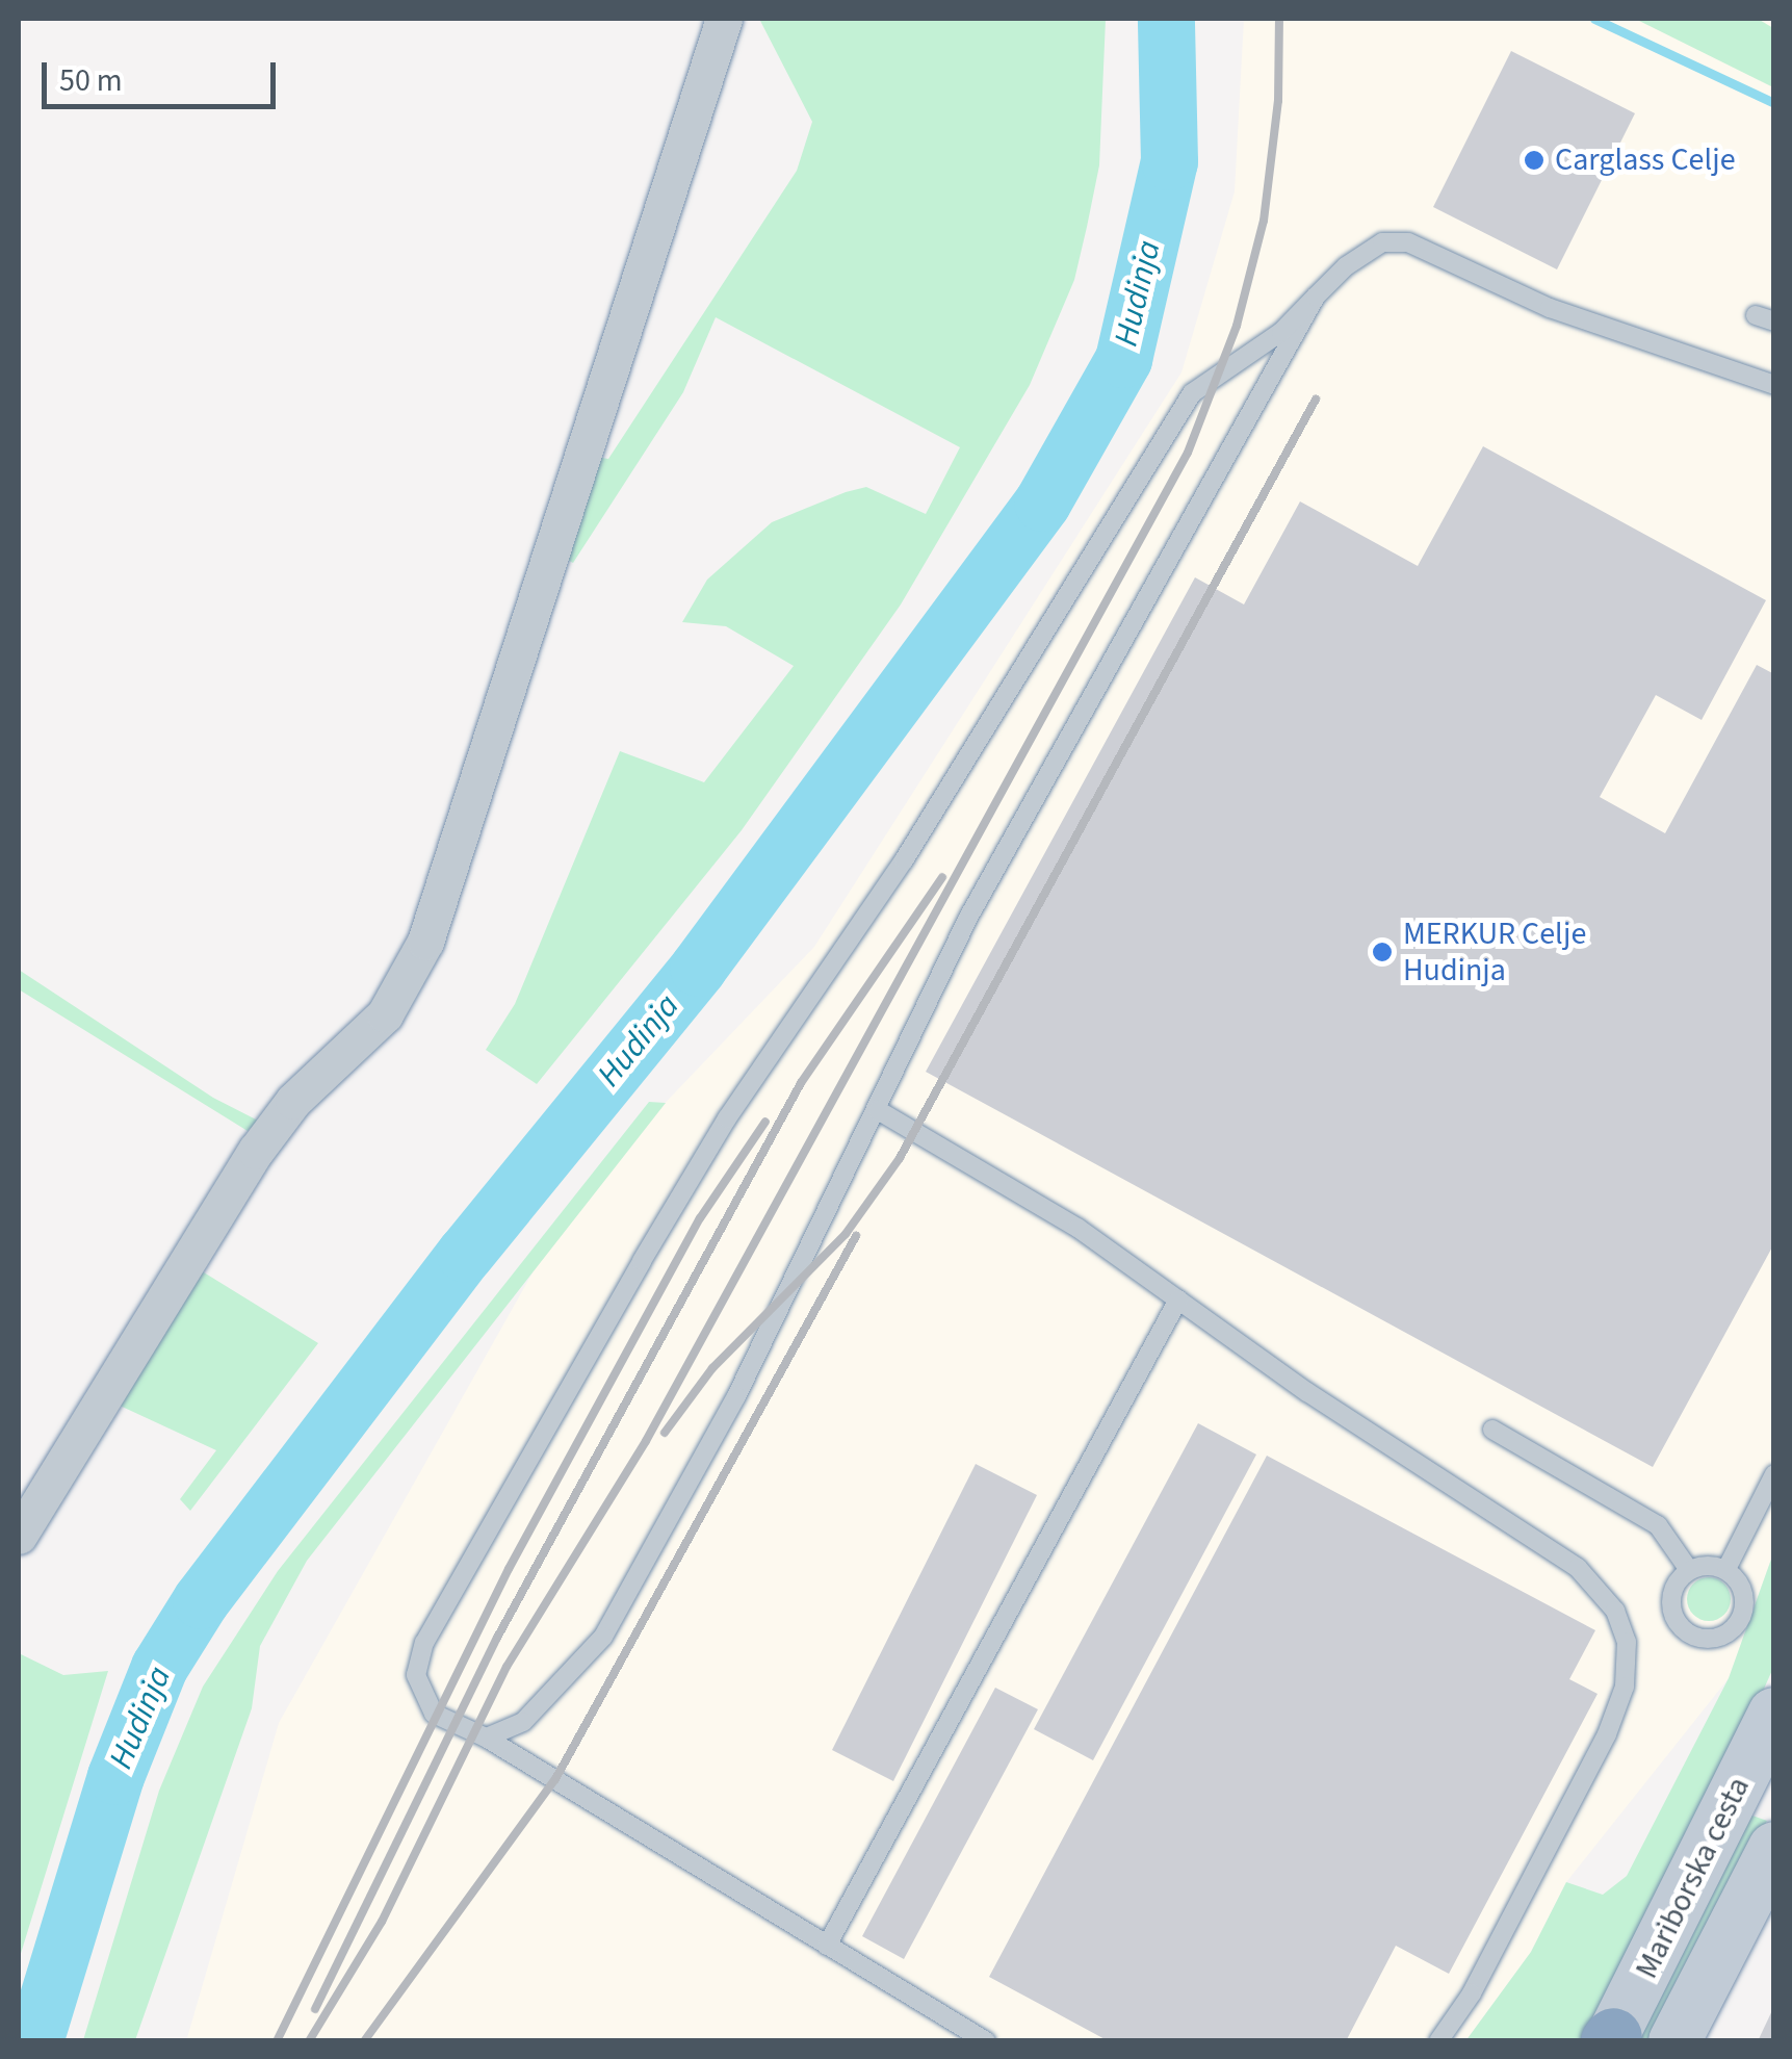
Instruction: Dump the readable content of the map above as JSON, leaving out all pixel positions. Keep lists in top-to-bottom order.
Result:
{
  "streets": {
    "main road": ["Mariborska cesta"]
  },
  "water": ["Hudinja"],
  "places": ["Carglass Celje", "MERKUR Celje Hudinja"],
  "scale_bar": "50 m"
}
